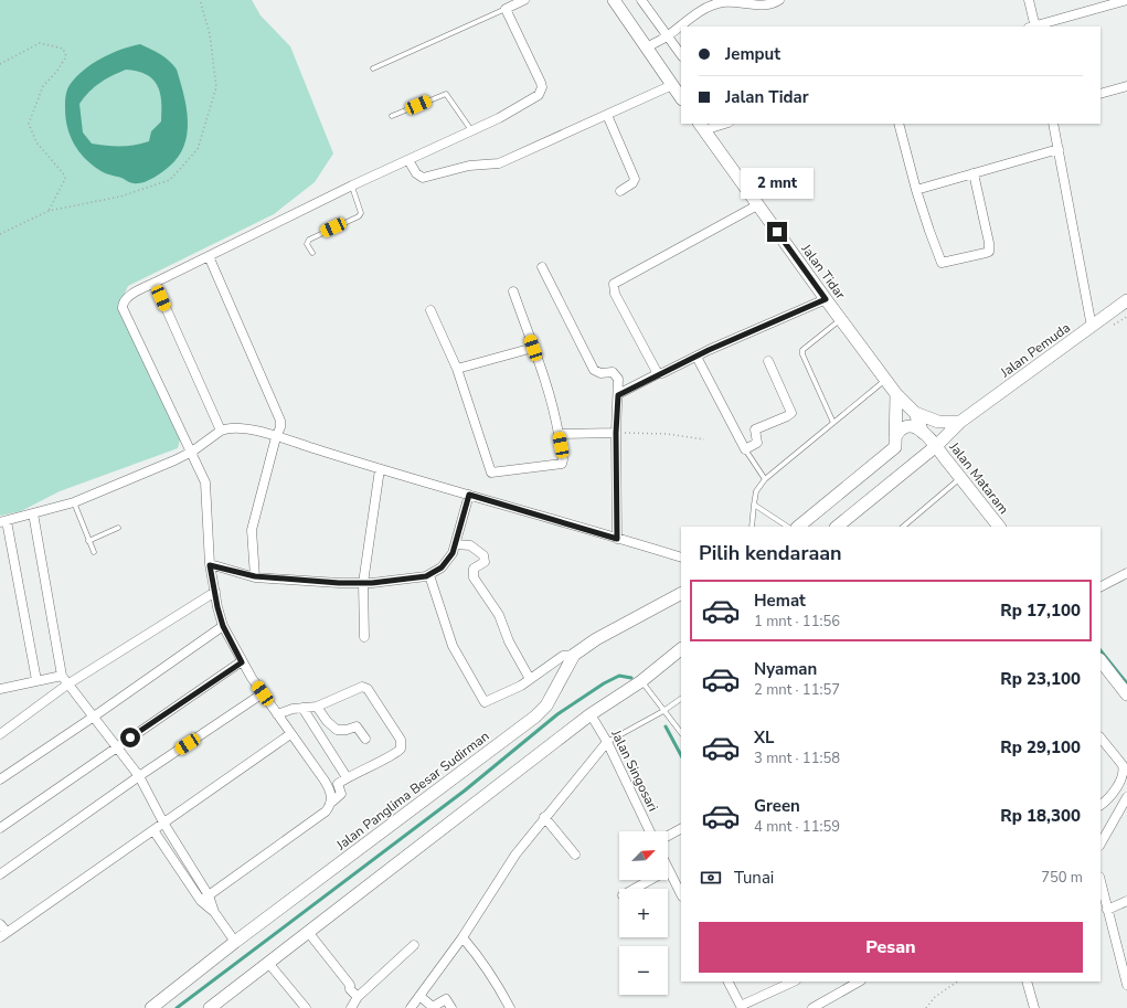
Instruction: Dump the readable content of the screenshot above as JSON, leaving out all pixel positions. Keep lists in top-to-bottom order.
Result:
{
  "streets": {
    "main road": [
      "Jalan Tidar",
      "Jalan Pemuda",
      "Jalan Mataram",
      "Jalan Panglima Besar Sudirman"
    ],
    "street": ["Jalan Singosari"]
  },
  "crossings": [
    ["Jalan Pemuda", "Jalan Mataram"]
  ],
  "north": "top right",
  "page": {
    "banner": ["Jemput", "Jalan Tidar"],
    "bubble": "2 mnt",
    "heading": "Pilih kendaraan",
    "list": [
      {
        "name": "Hemat",
        "note": "1 mnt · 11:56",
        "value": "Rp 17,100"
      },
      {
        "name": "Nyaman",
        "note": "2 mnt · 11:57",
        "value": "Rp 23,100"
      },
      {
        "name": "XL",
        "note": "3 mnt · 11:58",
        "value": "Rp 29,100"
      },
      {
        "name": "Green",
        "note": "4 mnt · 11:59",
        "value": "Rp 18,300"
      }
    ],
    "map_buttons": ["+", "−"],
    "pay": ["Tunai", "750 m"],
    "buttons": "Pesan"
  }
}
